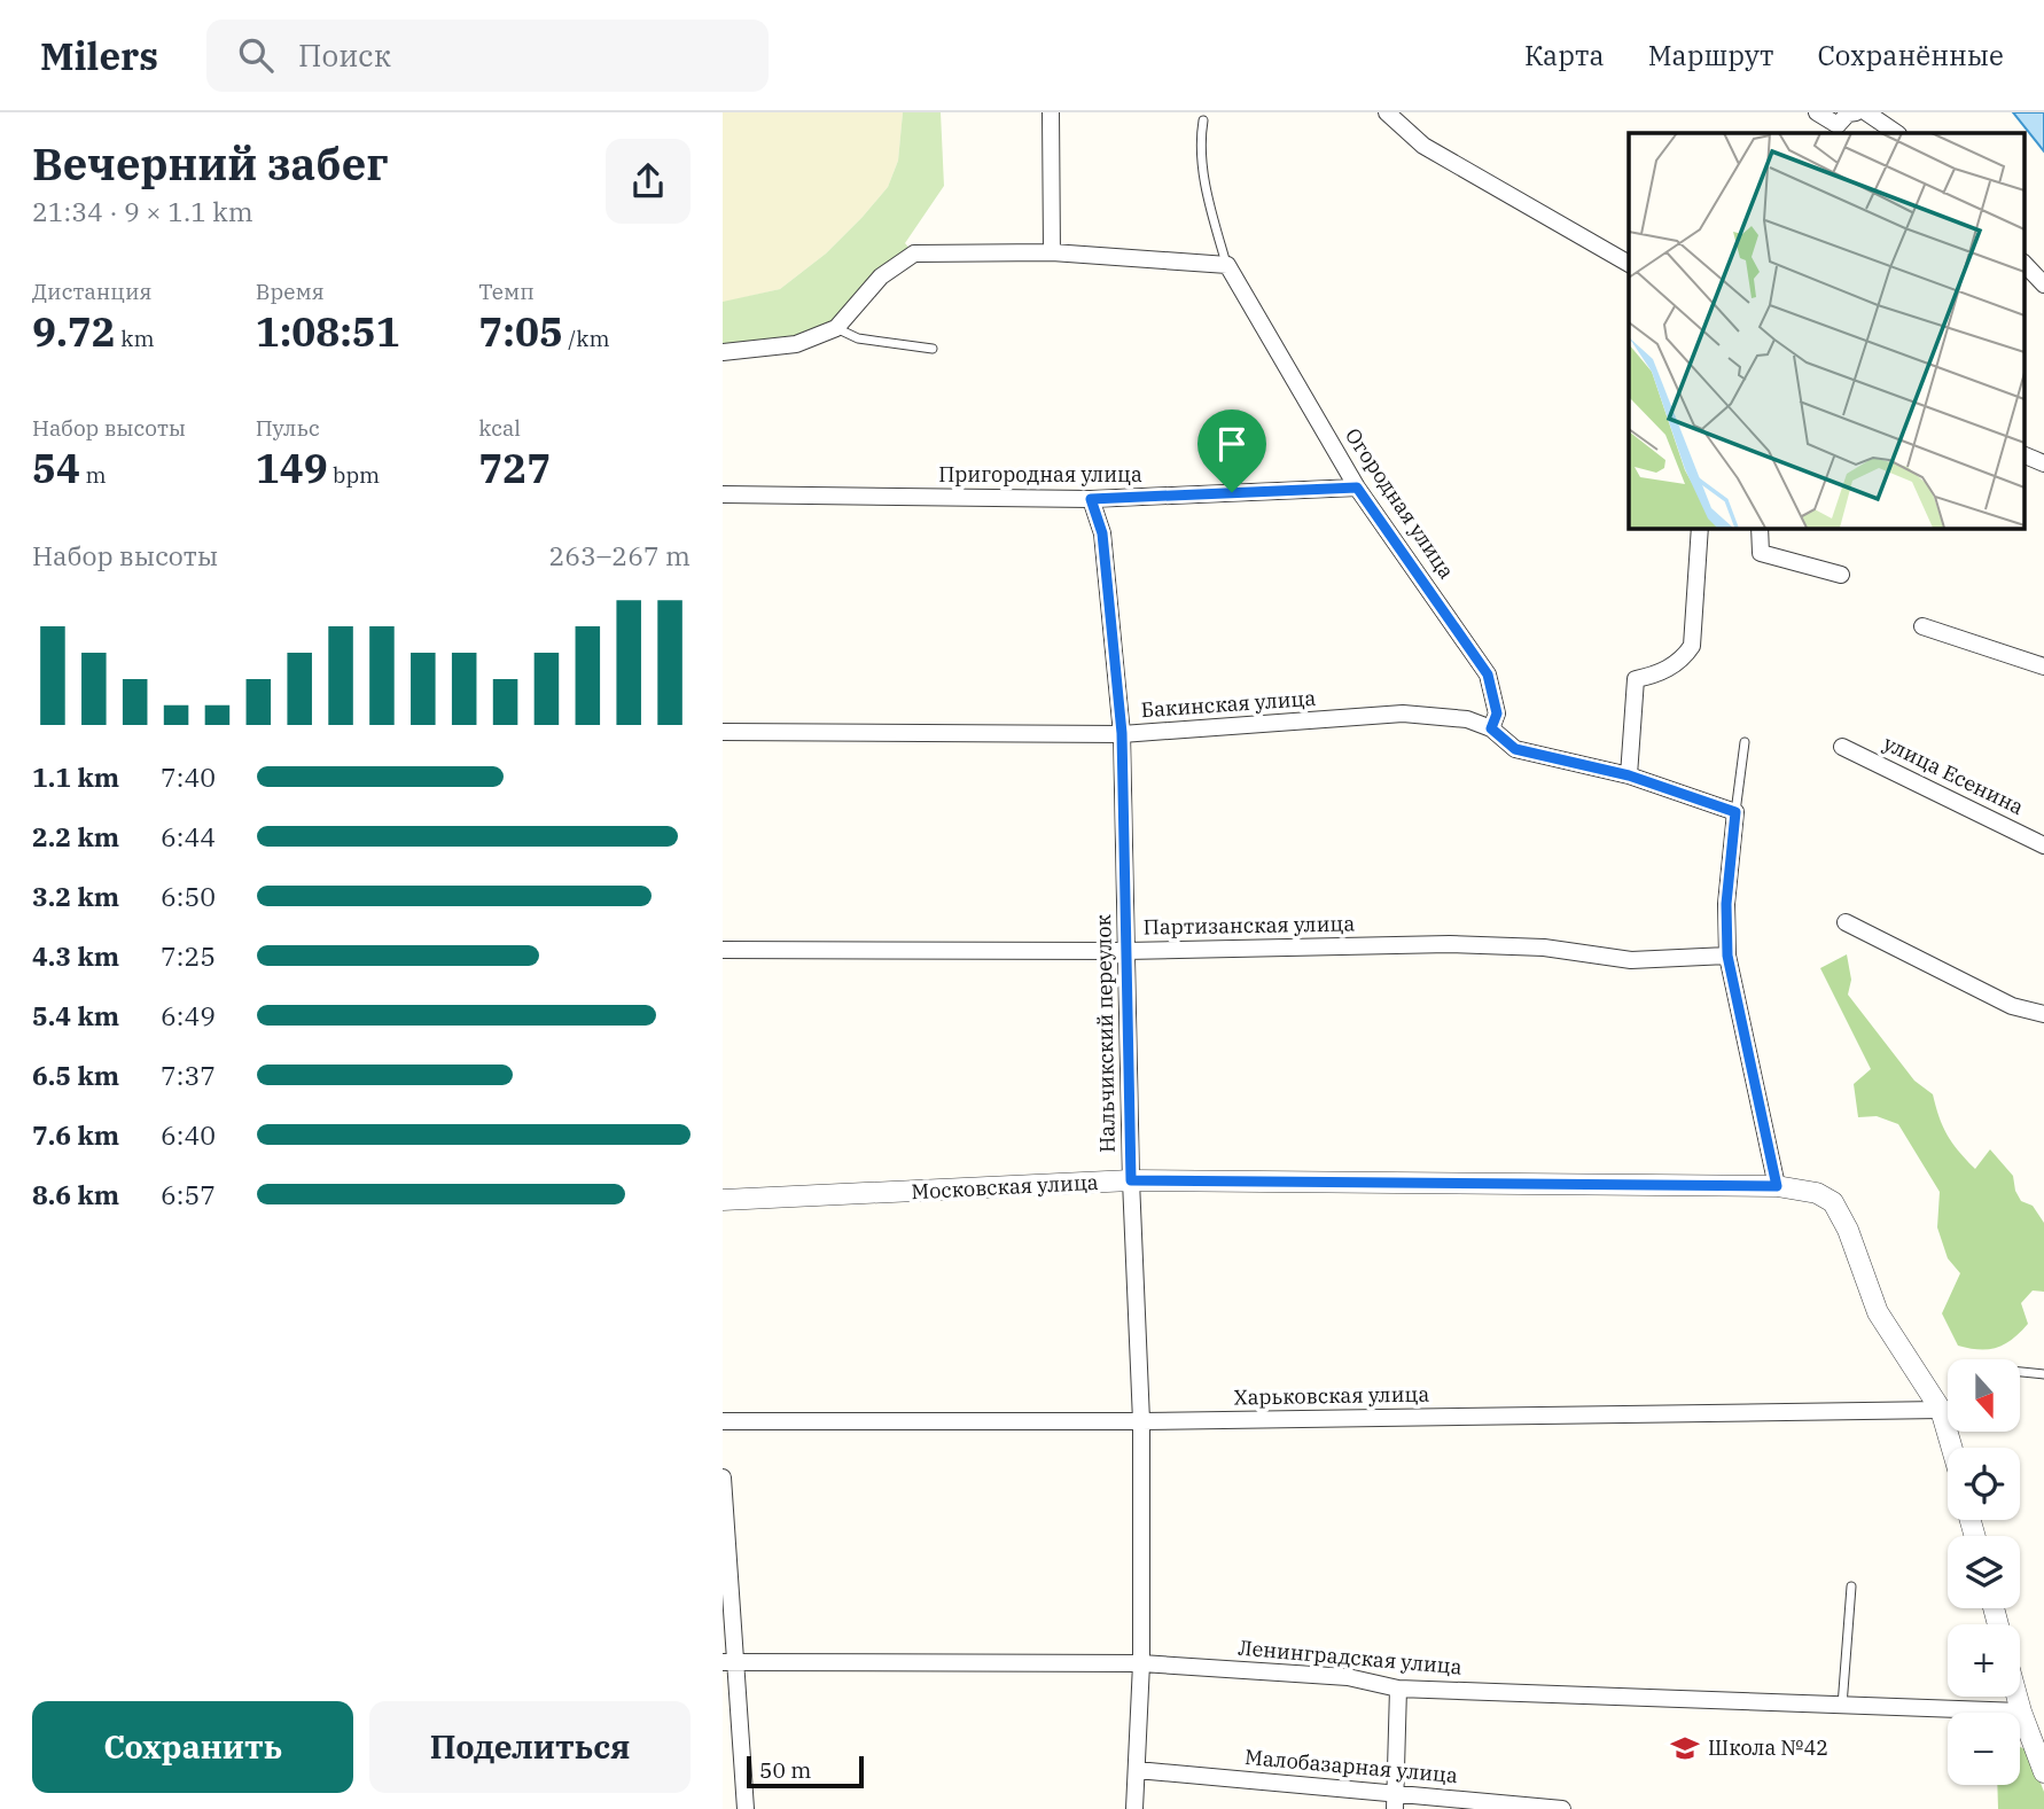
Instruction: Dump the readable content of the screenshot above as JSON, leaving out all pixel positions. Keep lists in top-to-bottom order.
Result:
{
  "streets": {
    "street": [
      "Пригородная улица",
      "Огородная улица",
      "Бакинская улица",
      "улица Есенина",
      "Партизанская улица",
      "Нальчикский переулок",
      "Московская улица",
      "Харьковская улица",
      "Ленинградская улица",
      "Малобазарная улица"
    ]
  },
  "crossings": [
    ["Пригородная улица", "Огородная улица"],
    ["Пригородная улица", "Нальчикский переулок"],
    ["Огородная улица", "Бакинская улица"],
    ["Бакинская улица", "Нальчикский переулок"],
    ["Партизанская улица", "Нальчикский переулок"],
    ["Нальчикский переулок", "Московская улица"],
    ["Нальчикский переулок", "Харьковская улица"],
    ["Нальчикский переулок", "Ленинградская улица"],
    ["Нальчикский переулок", "Малобазарная улица"],
    ["Московская улица", "Харьковская улица"]
  ],
  "places": {
    "school or university": ["Школа №42"]
  },
  "scale_bar": "50 m",
  "north": "bottom",
  "page": {
    "header": "Milers",
    "search": "Поиск",
    "nav": ["Карта", "Маршрут", "Сохранённые"],
    "heading": ["Вечерний забег", "21:34 · 9 × 1.1 km"],
    "stats": [
      ["Дистанция", "9.72 km"],
      ["Время", "1:08:51"],
      ["Темп", "7:05 /km"],
      ["Набор высоты", "54 m"],
      ["Пульс", "149 bpm"],
      ["kcal", "727"]
    ],
    "chart": ["Набор высоты", "263–267 m"],
    "list": [
      {
        "name": "1.1 km",
        "note": "7:40"
      },
      {
        "name": "2.2 km",
        "note": "6:44"
      },
      {
        "name": "3.2 km",
        "note": "6:50"
      },
      {
        "name": "4.3 km",
        "note": "7:25"
      },
      {
        "name": "5.4 km",
        "note": "6:49"
      },
      {
        "name": "6.5 km",
        "note": "7:37"
      },
      {
        "name": "7.6 km",
        "note": "6:40"
      },
      {
        "name": "8.6 km",
        "note": "6:57"
      }
    ],
    "map_buttons": ["+", "−"],
    "buttons": ["Сохранить", "Поделиться"],
    "scale": "50 m"
  }
}
